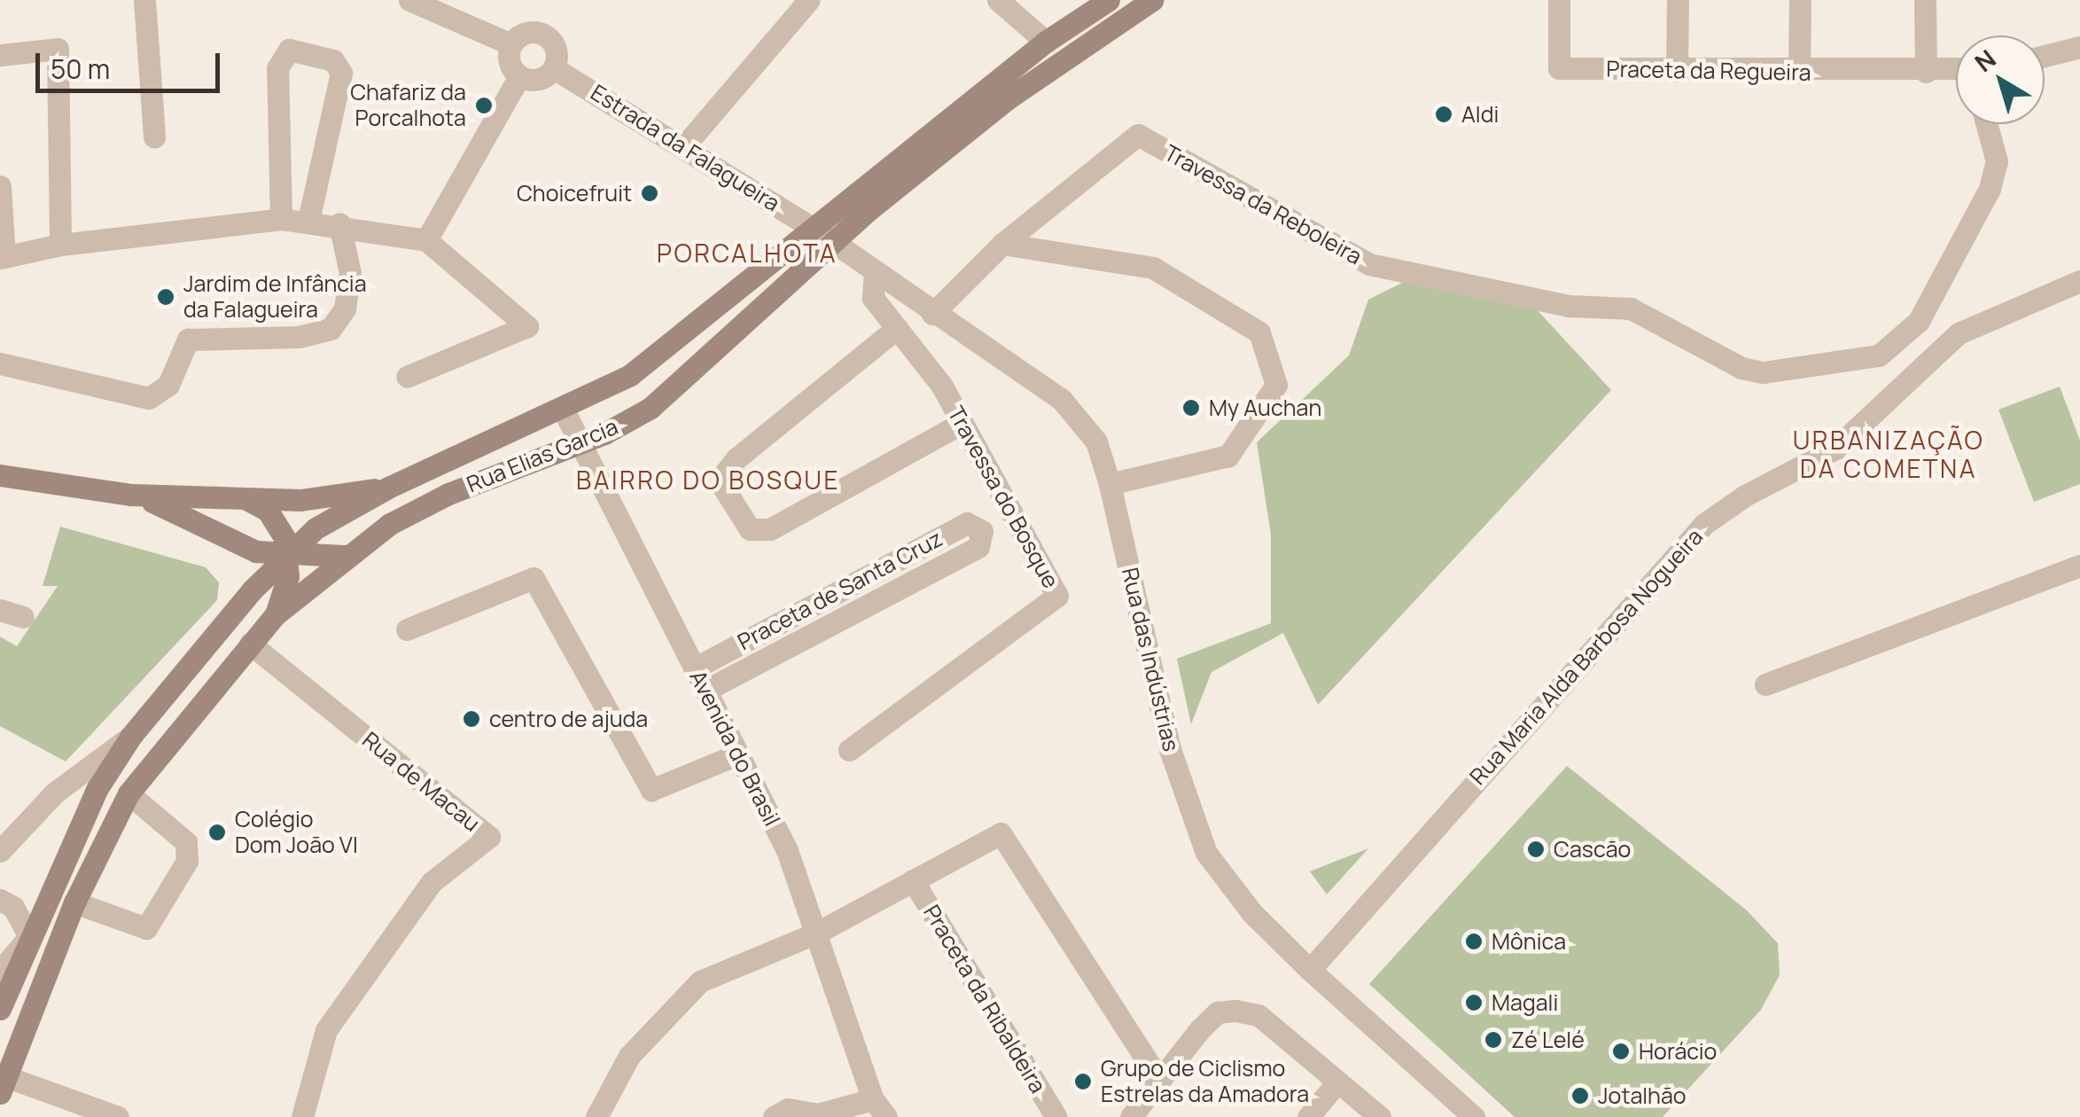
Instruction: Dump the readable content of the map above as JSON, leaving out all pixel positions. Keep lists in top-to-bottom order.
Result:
{
  "streets": {
    "main road": ["Rua Elias Garcia"],
    "street": [
      "Praceta da Regueira",
      "Estrada da Falagueira",
      "Travessa da Reboleira",
      "Travessa do Bosque",
      "Praceta de Santa Cruz",
      "Rua Maria Alda Barbosa Nogueira",
      "Rua das Indústrias",
      "Avenida do Brasil",
      "Rua de Macau",
      "Praceta da Ribaldeira"
    ]
  },
  "crossings": [
    ["Estrada da Falagueira", "Rua Elias Garcia"],
    ["Estrada da Falagueira", "Rua das Indústrias"],
    ["Rua Elias Garcia", "Rua das Indústrias"],
    ["Rua Elias Garcia", "Avenida do Brasil"],
    ["Rua Elias Garcia", "Rua de Macau"],
    ["Travessa do Bosque", "Rua das Indústrias"],
    ["Praceta de Santa Cruz", "Avenida do Brasil"],
    ["Rua Maria Alda Barbosa Nogueira", "Rua das Indústrias"]
  ],
  "districts": ["PORCALHOTA", "URBANIZAÇÃO DA COMETNA", "BAIRRO DO BOSQUE"],
  "places": [
    "Chafariz da Porcalhota",
    "Aldi",
    "Choicefruit",
    "Jardim de Infância da Falagueira",
    "My Auchan",
    "centro de ajuda",
    "Colégio Dom João VI",
    "Cascão",
    "Mônica",
    "Magali",
    "Zé Lelé",
    "Horácio",
    "Grupo de Ciclismo Estrelas da Amadora",
    "Jotalhão"
  ],
  "scale_bar": "50 m",
  "north": "top left"
}
